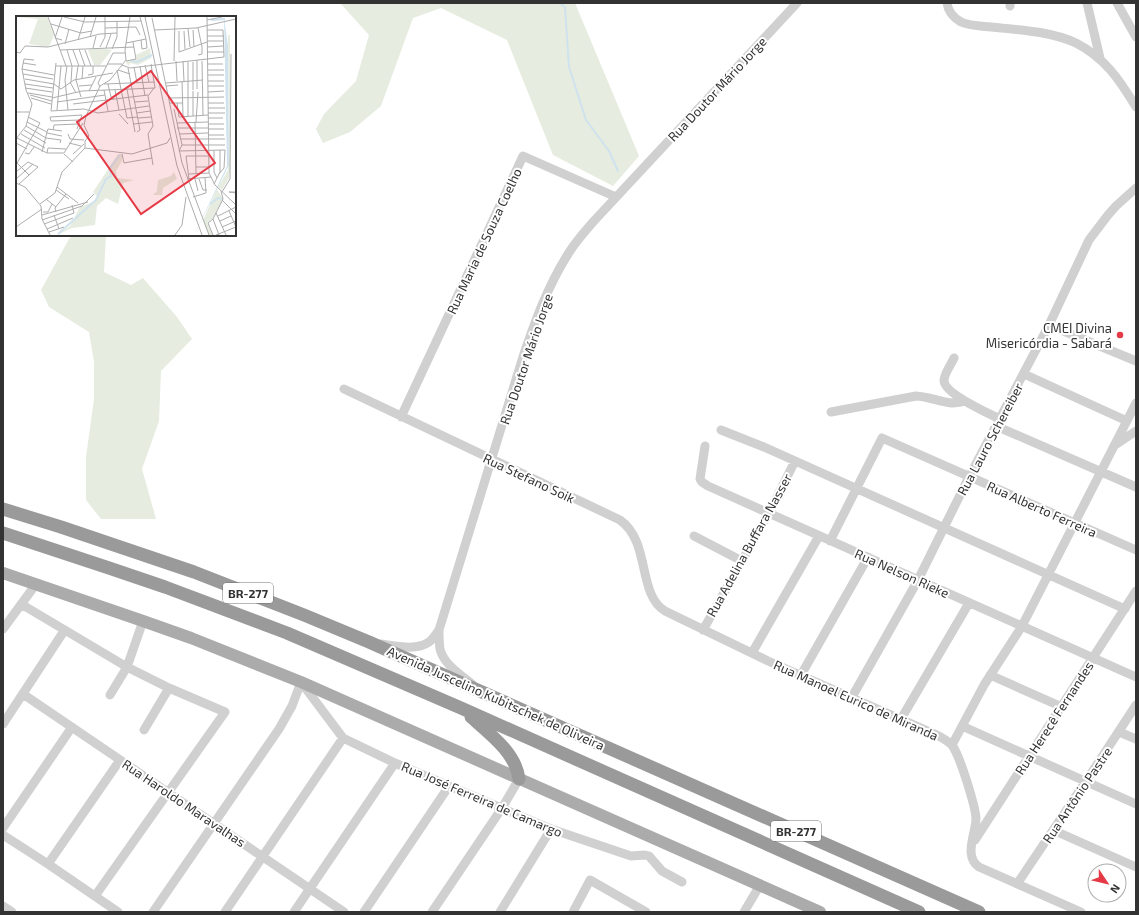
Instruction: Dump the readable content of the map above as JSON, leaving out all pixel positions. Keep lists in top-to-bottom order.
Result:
{
  "streets": {
    "highway": ["BR-277", "Avenida Juscelino Kubitschek de Oliveira"],
    "street": [
      "Rua Doutor Mário Jorge",
      "Rua Maria de Souza Coelho",
      "Rua Lauro Schereiber",
      "Rua Stefano Soik",
      "Rua Alberto Ferreira",
      "Rua Adelina Buffara Nasser",
      "Rua Nelson Rieke",
      "Rua Manoel Eurico de Miranda",
      "Rua Herecê Fernandes",
      "Rua Antônio Pastre",
      "Rua José Ferreira de Camargo",
      "Rua Haroldo Maravalhas"
    ]
  },
  "crossings": [
    ["Rua Doutor Mário Jorge", "Rua Maria de Souza Coelho"],
    ["Rua Doutor Mário Jorge", "Rua Stefano Soik"],
    ["Rua Doutor Mário Jorge", "Avenida Juscelino Kubitschek de Oliveira"],
    ["Rua Maria de Souza Coelho", "Rua Stefano Soik"],
    ["Rua Lauro Schereiber", "Rua Alberto Ferreira"],
    ["Rua Lauro Schereiber", "Rua Nelson Rieke"],
    ["Rua Lauro Schereiber", "Rua Manoel Eurico de Miranda"],
    ["Rua Stefano Soik", "Rua Manoel Eurico de Miranda"],
    ["Rua Adelina Buffara Nasser", "Rua Nelson Rieke"],
    ["Rua Adelina Buffara Nasser", "Rua Manoel Eurico de Miranda"],
    ["Rua Nelson Rieke", "Rua Herecê Fernandes"],
    ["Rua Manoel Eurico de Miranda", "Rua Herecê Fernandes"],
    ["Rua Manoel Eurico de Miranda", "Rua Antônio Pastre"]
  ],
  "places": ["CMEI Divina Misericórdia - Sabará"],
  "north": "bottom right"
}
